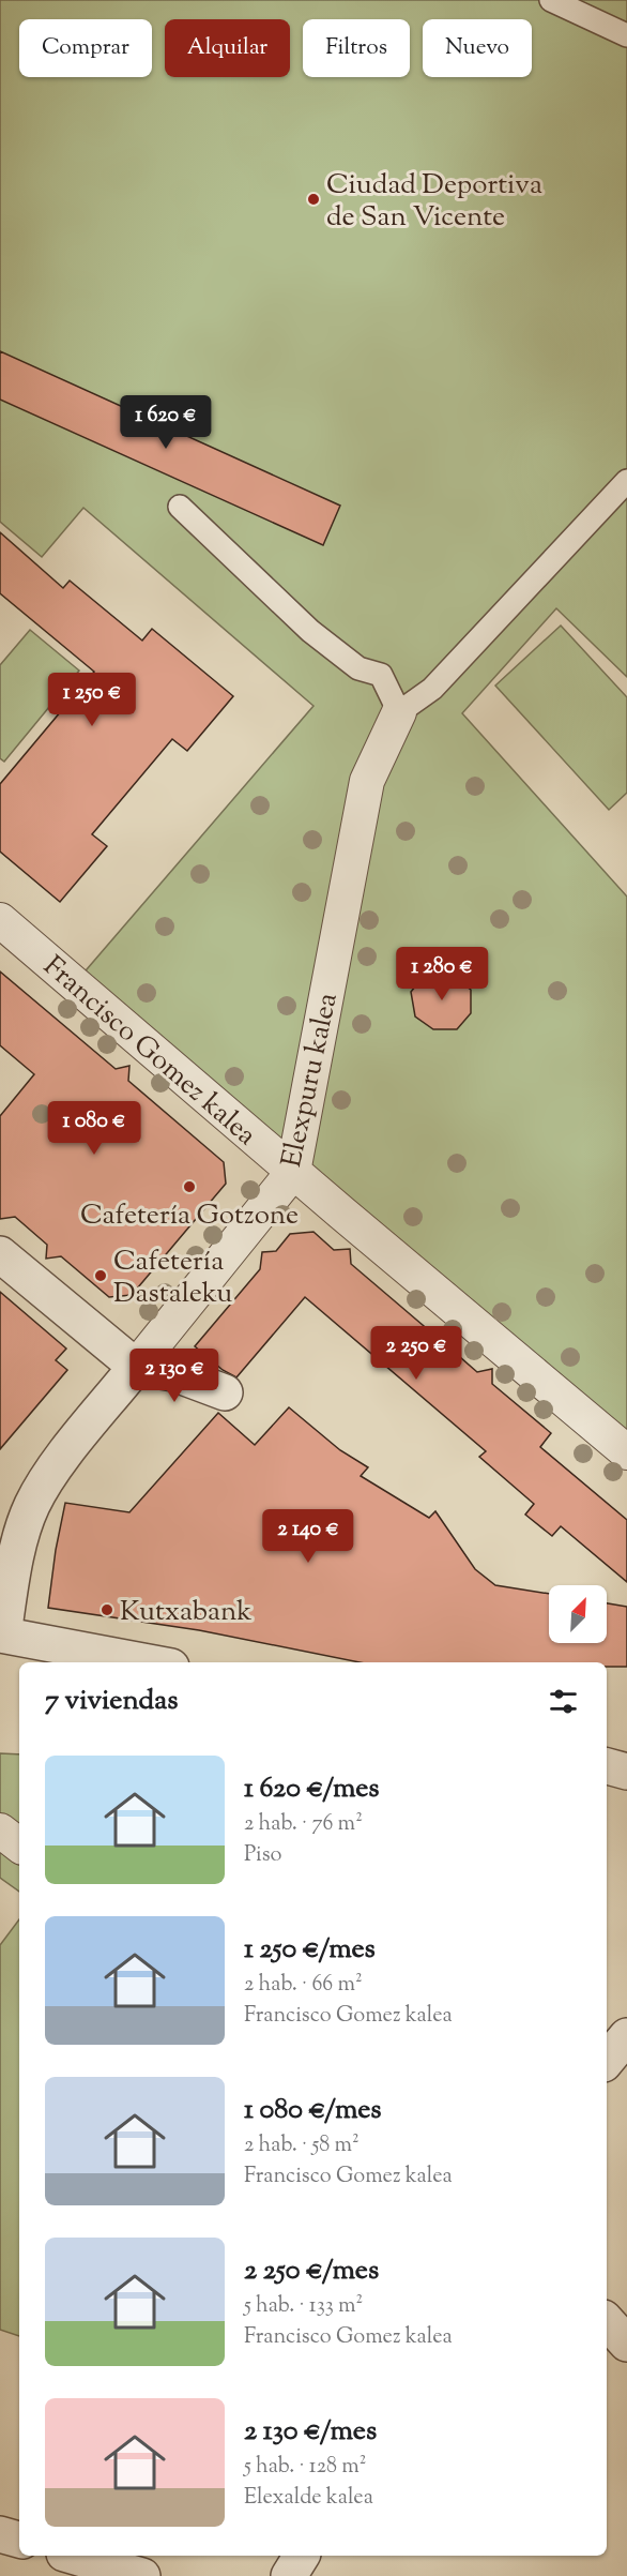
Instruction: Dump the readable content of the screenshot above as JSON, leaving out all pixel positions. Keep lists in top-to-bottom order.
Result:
{
  "streets": {
    "street": ["Francisco Gomez kalea", "Elexpuru kalea"]
  },
  "crossings": [
    ["Francisco Gomez kalea", "Elexpuru kalea"]
  ],
  "places": [
    "Ciudad Deportiva de San Vicente",
    "Cafetería Gotzone",
    "Cafetería Dastaleku",
    "Kutxabank"
  ],
  "north": "top right",
  "page": {
    "chip": [
      "Comprar",
      "Alquilar",
      "Filtros",
      "Nuevo"
    ],
    "price": [
      "1 620 €",
      "1 250 €",
      "1 280 €",
      "1 080 €",
      "2 250 €",
      "2 130 €",
      "2 140 €"
    ],
    "heading": "7 viviendas",
    "list": [
      {
        "name": "1 620 €/mes",
        "note": "2 hab. · 76 m² · Piso"
      },
      {
        "name": "1 250 €/mes",
        "note": "2 hab. · 66 m² · Francisco Gomez kalea"
      },
      {
        "name": "1 080 €/mes",
        "note": "2 hab. · 58 m² · Francisco Gomez kalea"
      },
      {
        "name": "2 250 €/mes",
        "note": "5 hab. · 133 m² · Francisco Gomez kalea"
      },
      {
        "name": "2 130 €/mes",
        "note": "5 hab. · 128 m² · Elexalde kalea"
      }
    ]
  }
}
